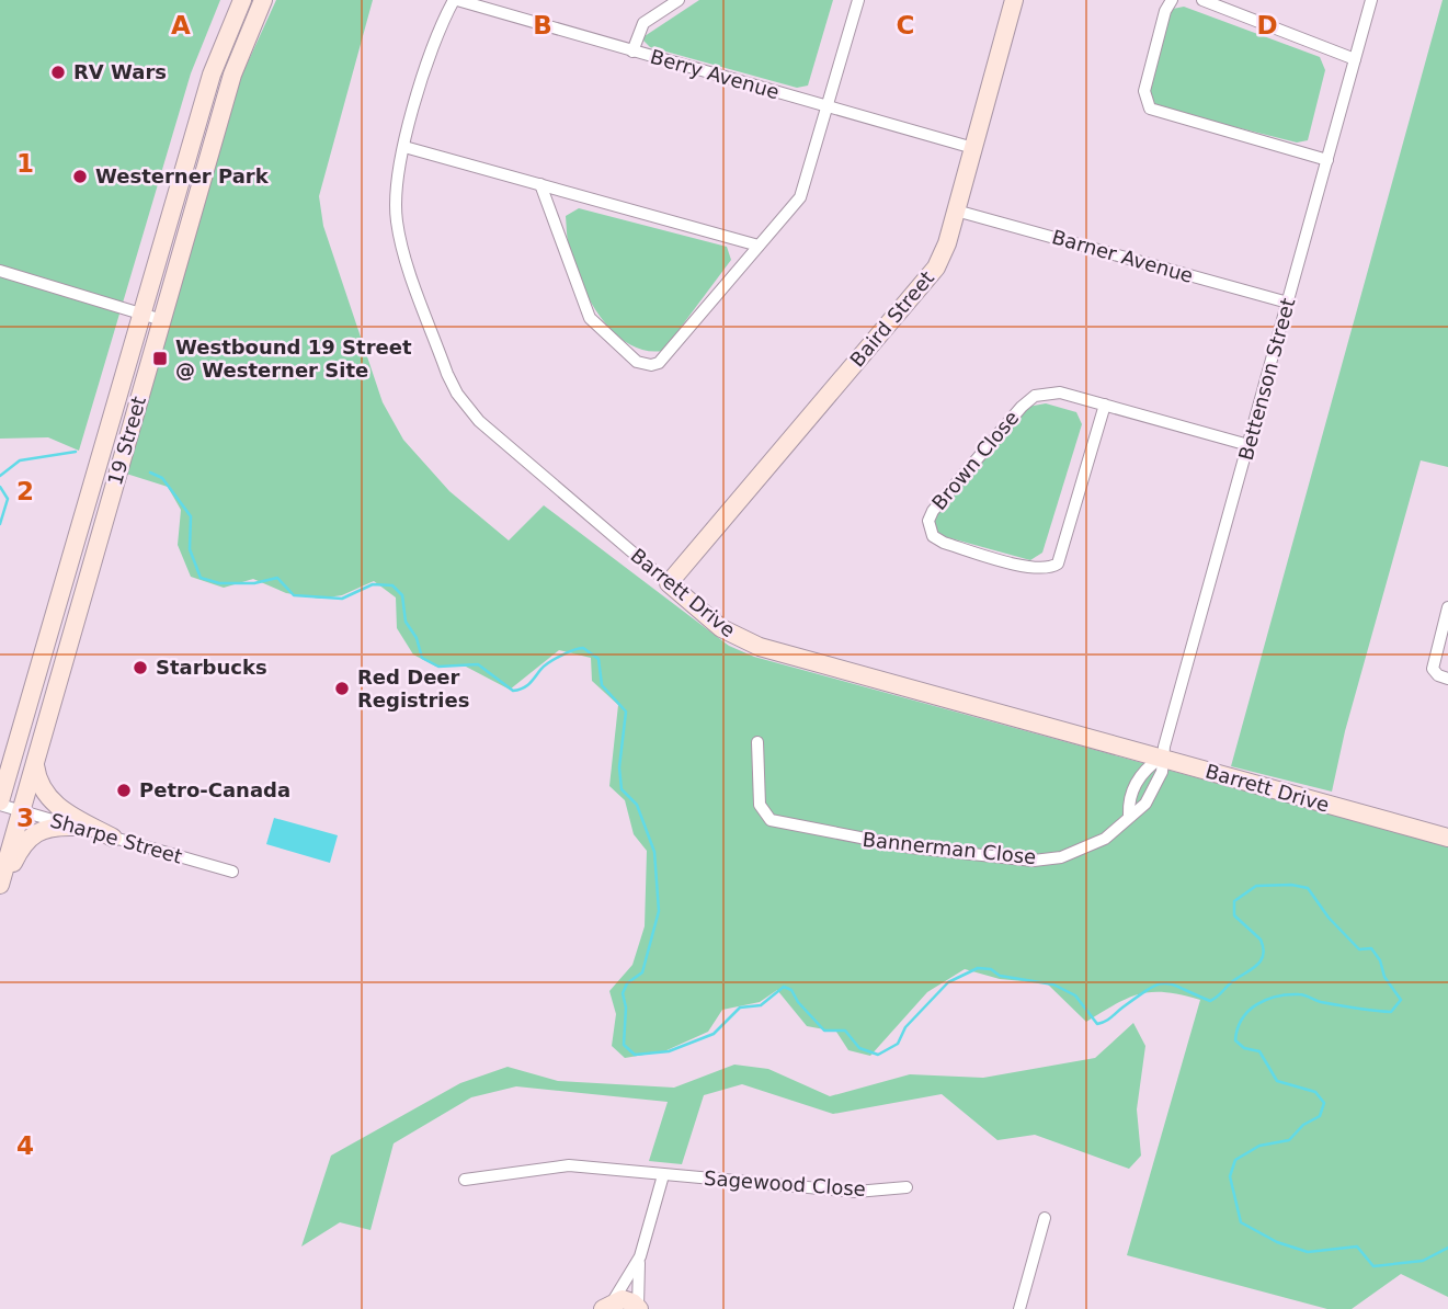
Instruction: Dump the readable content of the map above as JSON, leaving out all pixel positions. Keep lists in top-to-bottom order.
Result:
{
  "streets": {
    "main road": ["Baird Street", "19 Street", "Barrett Drive"],
    "street": [
      "Berry Avenue",
      "Barner Avenue",
      "Bettenson Street",
      "Brown Close",
      "Sharpe Street",
      "Bannerman Close",
      "Sagewood Close"
    ]
  },
  "crossings": [
    ["Berry Avenue", "Baird Street"],
    ["Berry Avenue", "Barrett Drive"],
    ["Barner Avenue", "Baird Street"],
    ["Barner Avenue", "Bettenson Street"],
    ["Baird Street", "Barrett Drive"],
    ["Bettenson Street", "Brown Close"],
    ["Bettenson Street", "Barrett Drive"],
    ["Bettenson Street", "Bannerman Close"],
    ["19 Street", "Sharpe Street"],
    ["Barrett Drive", "Bannerman Close"]
  ],
  "places": {
    "other": [
      "RV Wars",
      "Westerner Park",
      "Starbucks",
      "Red Deer Registries",
      "Petro-Canada"
    ],
    "transit": ["Westbound 19 Street @ Westerner Site"]
  },
  "grid": {
    "columns": [
      "A",
      "B",
      "C",
      "D"
    ],
    "rows": [
      "1",
      "2",
      "3",
      "4"
    ]
  }
}
